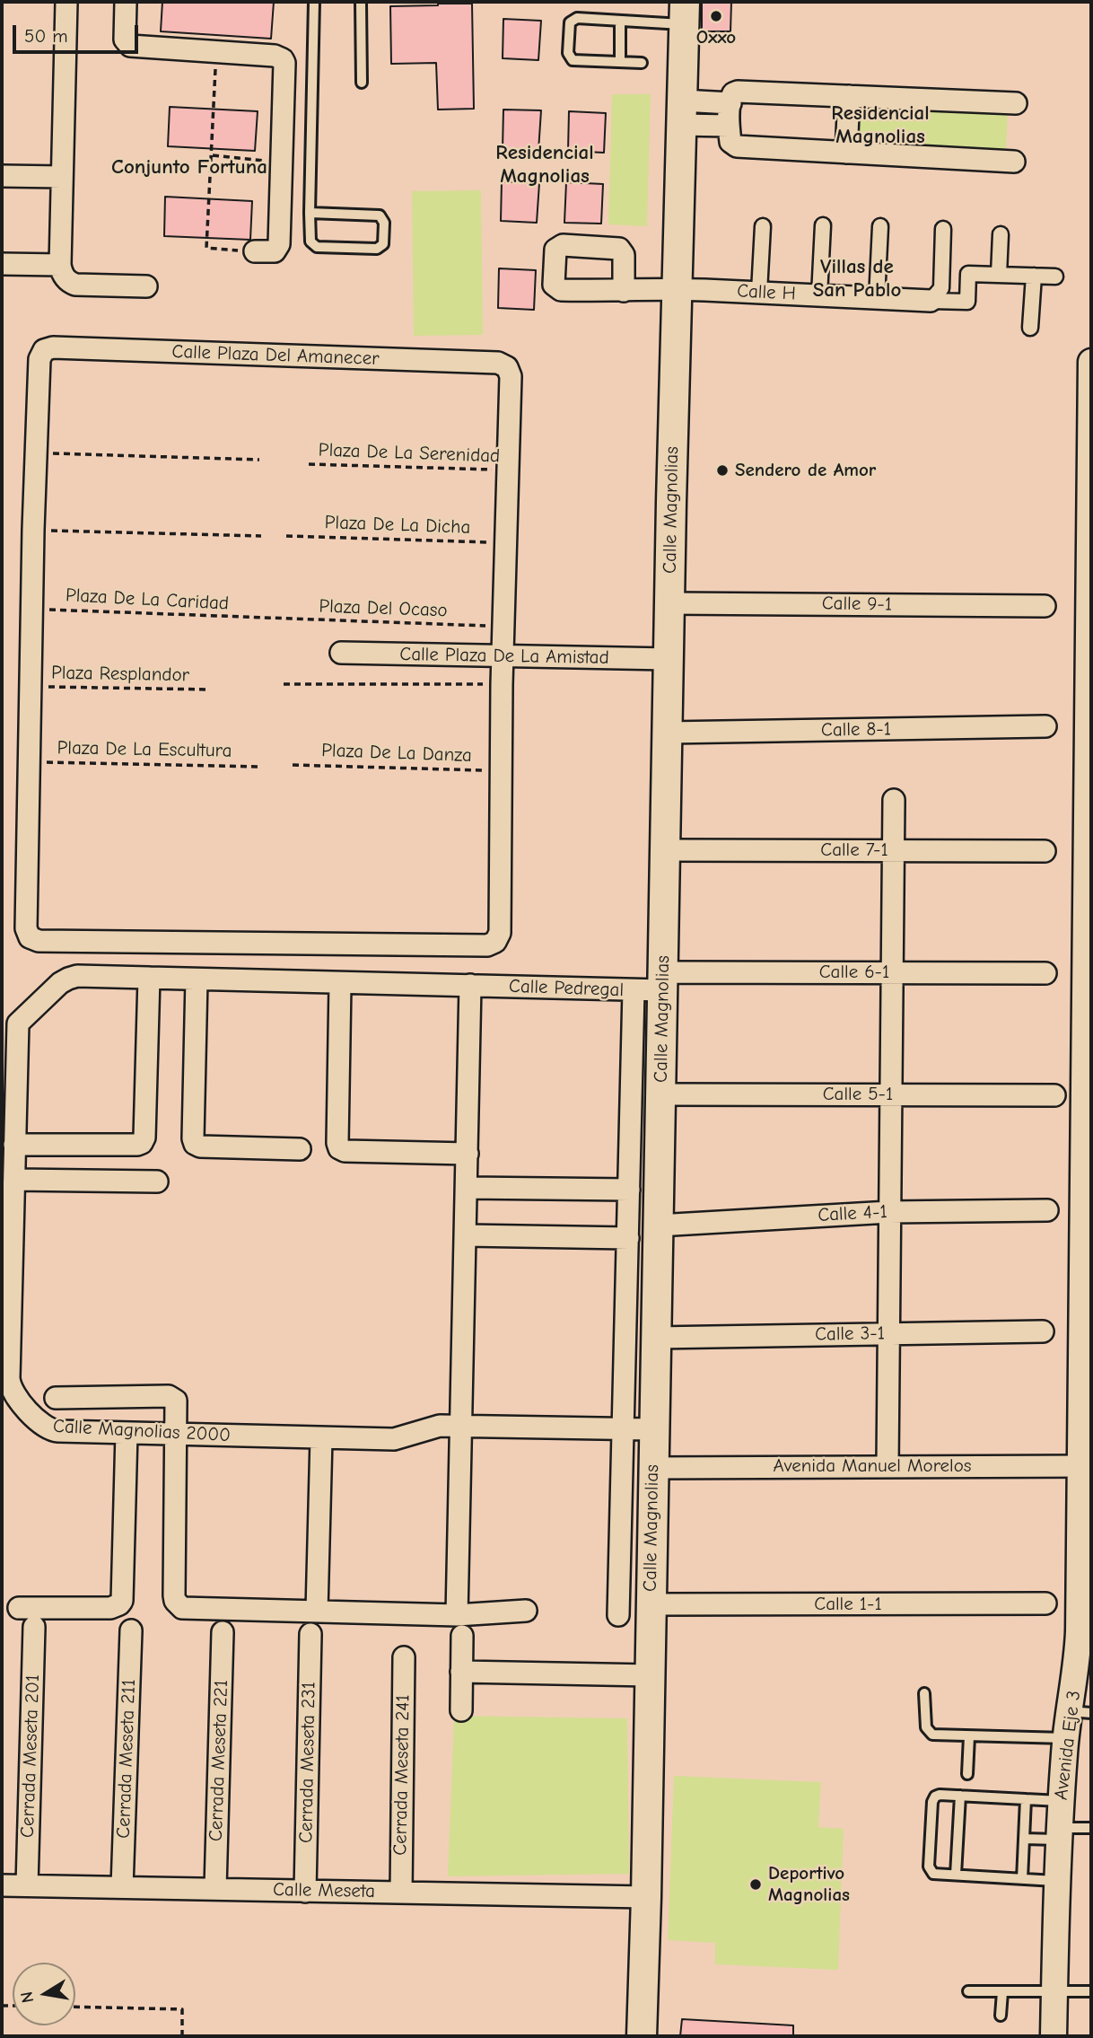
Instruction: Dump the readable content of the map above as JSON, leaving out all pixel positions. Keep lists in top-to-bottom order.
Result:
{
  "streets": {
    "main road": ["Calle Magnolias"],
    "street": [
      "Calle H",
      "Calle Plaza Del Amanecer",
      "Calle 9-1",
      "Calle Plaza De La Amistad",
      "Calle 8-1",
      "Calle 7-1",
      "Calle 6-1",
      "Calle Pedregal",
      "Calle 5-1",
      "Calle 4-1",
      "Calle 3-1",
      "Calle Magnolias 2000",
      "Avenida Manuel Morelos",
      "Calle 1-1",
      "Avenida Eje 3",
      "Cerrada Meseta 201",
      "Cerrada Meseta 211",
      "Cerrada Meseta 221",
      "Cerrada Meseta 231",
      "Cerrada Meseta 241",
      "Calle Meseta"
    ],
    "path": [
      "Plaza De La Serenidad",
      "Plaza De La Dicha",
      "Plaza De La Caridad",
      "Plaza Del Ocaso",
      "Plaza Resplandor",
      "Plaza De La Escultura",
      "Plaza De La Danza"
    ]
  },
  "crossings": [
    ["Calle H", "Calle Magnolias"],
    ["Calle Plaza Del Amanecer", "Plaza De La Serenidad"],
    ["Calle Magnolias", "Calle 9-1"],
    ["Calle Magnolias", "Calle Plaza De La Amistad"],
    ["Calle Magnolias", "Calle 8-1"],
    ["Calle Magnolias", "Calle 7-1"],
    ["Calle Magnolias", "Calle 6-1"],
    ["Calle Magnolias", "Calle Pedregal"],
    ["Calle Magnolias", "Calle 5-1"],
    ["Calle Magnolias", "Calle 4-1"],
    ["Calle Magnolias", "Calle 3-1"],
    ["Calle Magnolias", "Calle Magnolias 2000"],
    ["Calle Magnolias", "Avenida Manuel Morelos"],
    ["Calle Magnolias", "Calle 1-1"],
    ["Calle Magnolias", "Calle Meseta"],
    ["Plaza De La Caridad", "Plaza Del Ocaso"],
    ["Calle 6-1", "Calle Pedregal"],
    ["Avenida Manuel Morelos", "Avenida Eje 3"],
    ["Cerrada Meseta 201", "Calle Meseta"],
    ["Cerrada Meseta 211", "Calle Meseta"],
    ["Cerrada Meseta 221", "Calle Meseta"],
    ["Cerrada Meseta 231", "Calle Meseta"],
    ["Cerrada Meseta 241", "Calle Meseta"]
  ],
  "districts": [
    "Residencial Magnolias",
    "Residencial Magnolias",
    "Conjunto Fortuna",
    "Villas de San Pablo"
  ],
  "places": ["Oxxo", "Sendero de Amor", "Deportivo Magnolias"],
  "scale_bar": "50 m",
  "north": "left"
}
